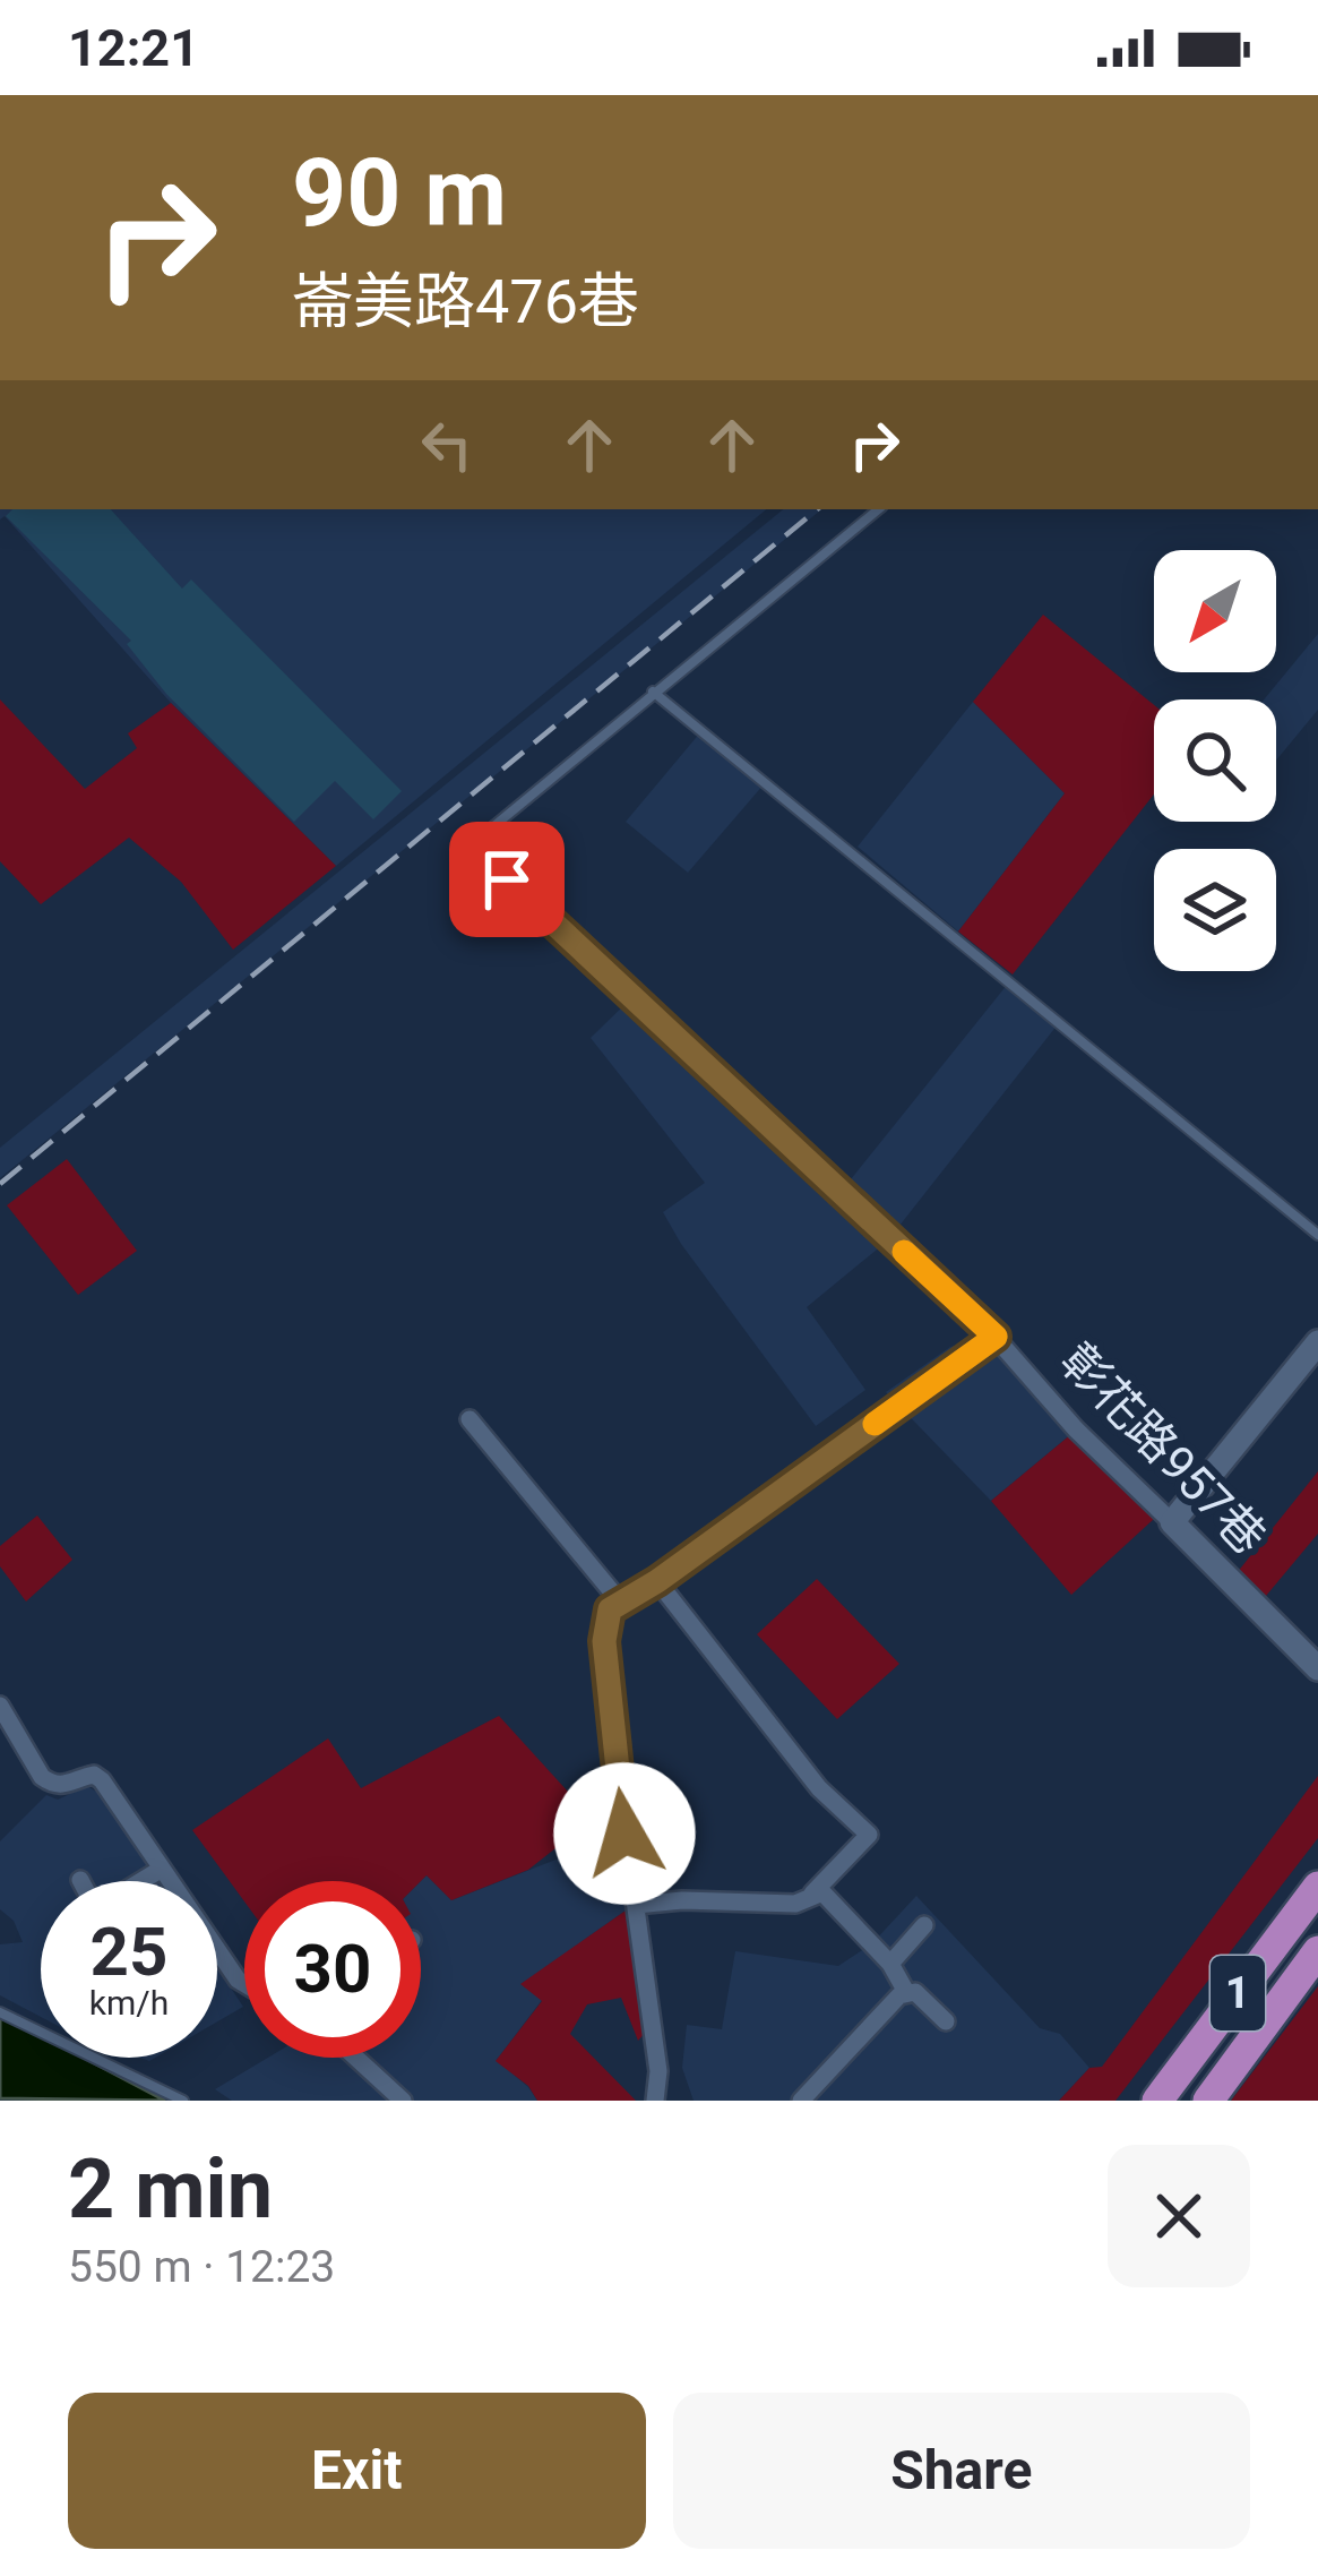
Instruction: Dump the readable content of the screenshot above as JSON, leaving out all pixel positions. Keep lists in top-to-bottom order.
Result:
{
  "streets": {
    "highway": ["1"],
    "street": ["彰花路957巷"]
  },
  "north": "bottom left",
  "page": {
    "status": "12:21",
    "turn": ["90 m", "崙美路476巷"],
    "speed": "25 km/h",
    "limit": "30",
    "heading": ["2 min", "550 m · 12:23"],
    "buttons": ["Exit", "Share"]
  }
}
